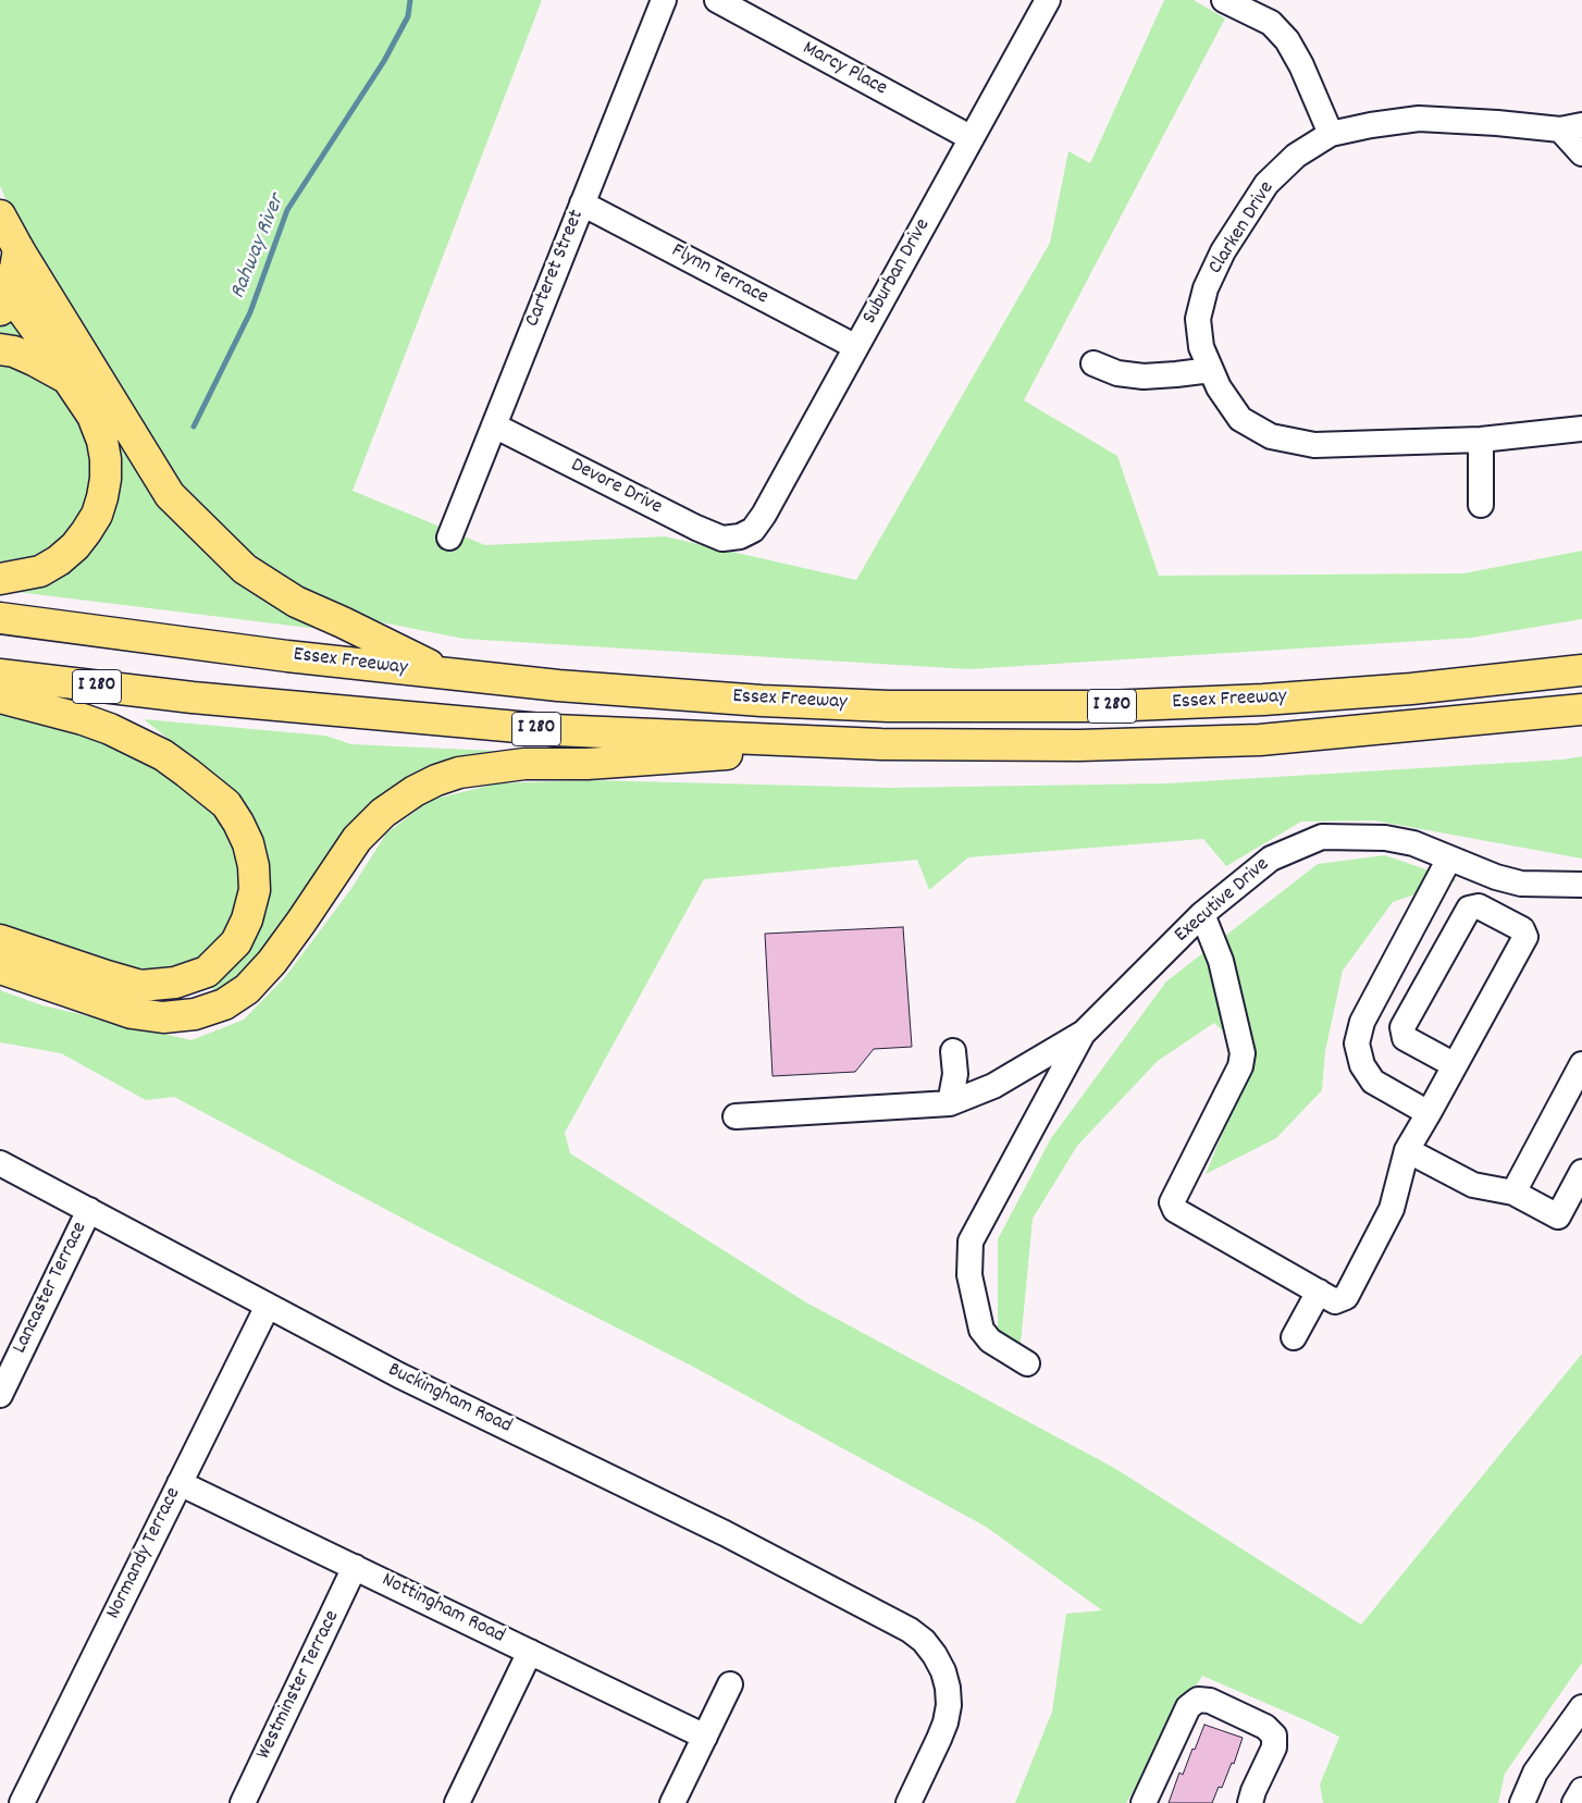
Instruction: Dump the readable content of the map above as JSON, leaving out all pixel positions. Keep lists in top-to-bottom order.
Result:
{
  "streets": {
    "main road": ["Essex Freeway", "I 280"],
    "street": [
      "Marcy Place",
      "Clarken Drive",
      "Carteret Street",
      "Suburban Drive",
      "Flynn Terrace",
      "Devore Drive",
      "Executive Drive",
      "Lancaster Terrace",
      "Buckingham Road",
      "Normandy Terrace",
      "Nottingham Road",
      "Westminster Terrace"
    ]
  },
  "crossings": [
    ["Marcy Place", "Suburban Drive"],
    ["Carteret Street", "Flynn Terrace"],
    ["Carteret Street", "Devore Drive"],
    ["Suburban Drive", "Flynn Terrace"],
    ["Suburban Drive", "Devore Drive"],
    ["Lancaster Terrace", "Buckingham Road"],
    ["Buckingham Road", "Normandy Terrace"],
    ["Normandy Terrace", "Nottingham Road"],
    ["Nottingham Road", "Westminster Terrace"]
  ],
  "water": ["Rahway River"]
}
